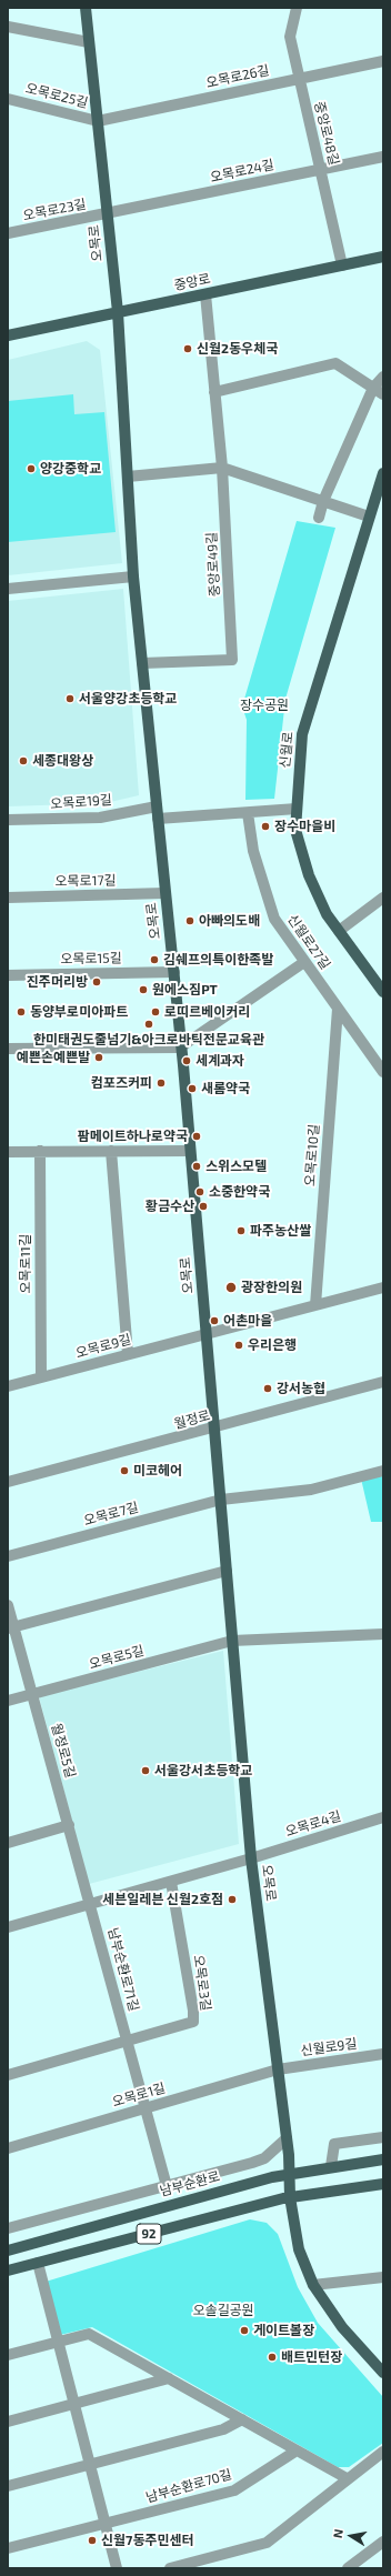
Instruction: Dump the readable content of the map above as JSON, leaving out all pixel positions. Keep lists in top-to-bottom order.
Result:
{
  "streets": {
    "main road": [
      "오목로",
      "중앙로",
      "신월로",
      "남부순환로",
      "92"
    ],
    "street": [
      "오목로26길",
      "오목로25길",
      "중앙로48길",
      "오목로24길",
      "오목로23길",
      "중앙로49길",
      "오목로19길",
      "오목로17길",
      "신월로27길",
      "오목로15길",
      "오목로10길",
      "오목로11길",
      "오목로9길",
      "월정로",
      "오목로7길",
      "오목로5길",
      "월정로5길",
      "오목로4길",
      "남부순환로71길",
      "오목로3길",
      "신월로9길",
      "오목로1길",
      "남부순환로70길"
    ]
  },
  "crossings": [
    ["오목로26길", "오목로25길"],
    ["오목로26길", "중앙로48길"],
    ["오목로26길", "오목로"],
    ["오목로25길", "오목로"],
    ["중앙로48길", "오목로24길"],
    ["중앙로48길", "중앙로"],
    ["오목로24길", "오목로23길"],
    ["오목로24길", "오목로"],
    ["오목로23길", "오목로"],
    ["오목로", "중앙로"],
    ["오목로", "중앙로49길"],
    ["오목로", "오목로19길"],
    ["오목로", "오목로17길"],
    ["오목로", "오목로15길"],
    ["오목로", "오목로9길"],
    ["오목로", "월정로"],
    ["오목로", "오목로7길"],
    ["오목로", "오목로5길"],
    ["오목로", "오목로4길"],
    ["오목로", "신월로9길"],
    ["오목로", "오목로1길"],
    ["오목로", "남부순환로"],
    ["오목로", "92"],
    ["중앙로", "중앙로49길"],
    ["신월로27길", "오목로10길"],
    ["오목로11길", "오목로9길"],
    ["오목로5길", "월정로5길"],
    ["월정로5길", "남부순환로71길"],
    ["남부순환로71길", "오목로3길"],
    ["남부순환로71길", "오목로1길"],
    ["남부순환로71길", "남부순환로"],
    ["신월로9길", "오목로1길"]
  ],
  "parks": ["장수공원", "오솔길공원"],
  "places": [
    "신월2동우체국",
    "양강중학교",
    "서울양강초등학교",
    "세종대왕상",
    "장수마을비",
    "아빠의도배",
    "김쉐프의특이한족발",
    "진주머리방",
    "원에스짐PT",
    "동양부로미아파트",
    "로띠르베이커리",
    "한미태권도줄넘기&아크로바틱전문교육관",
    "예쁜손예쁜발",
    "세계과자",
    "컴포즈커피",
    "새롬약국",
    "팜메이트하나로약국",
    "스위스모텔",
    "소중한약국",
    "황금수산",
    "파주농산쌀",
    "광장한의원",
    "어촌마을",
    "우리은행",
    "강서농협",
    "미코헤어",
    "서울강서초등학교",
    "세븐일레븐 신월2호점",
    "게이트볼장",
    "배트민턴장",
    "신월7동주민센터"
  ],
  "north": "left"
}
